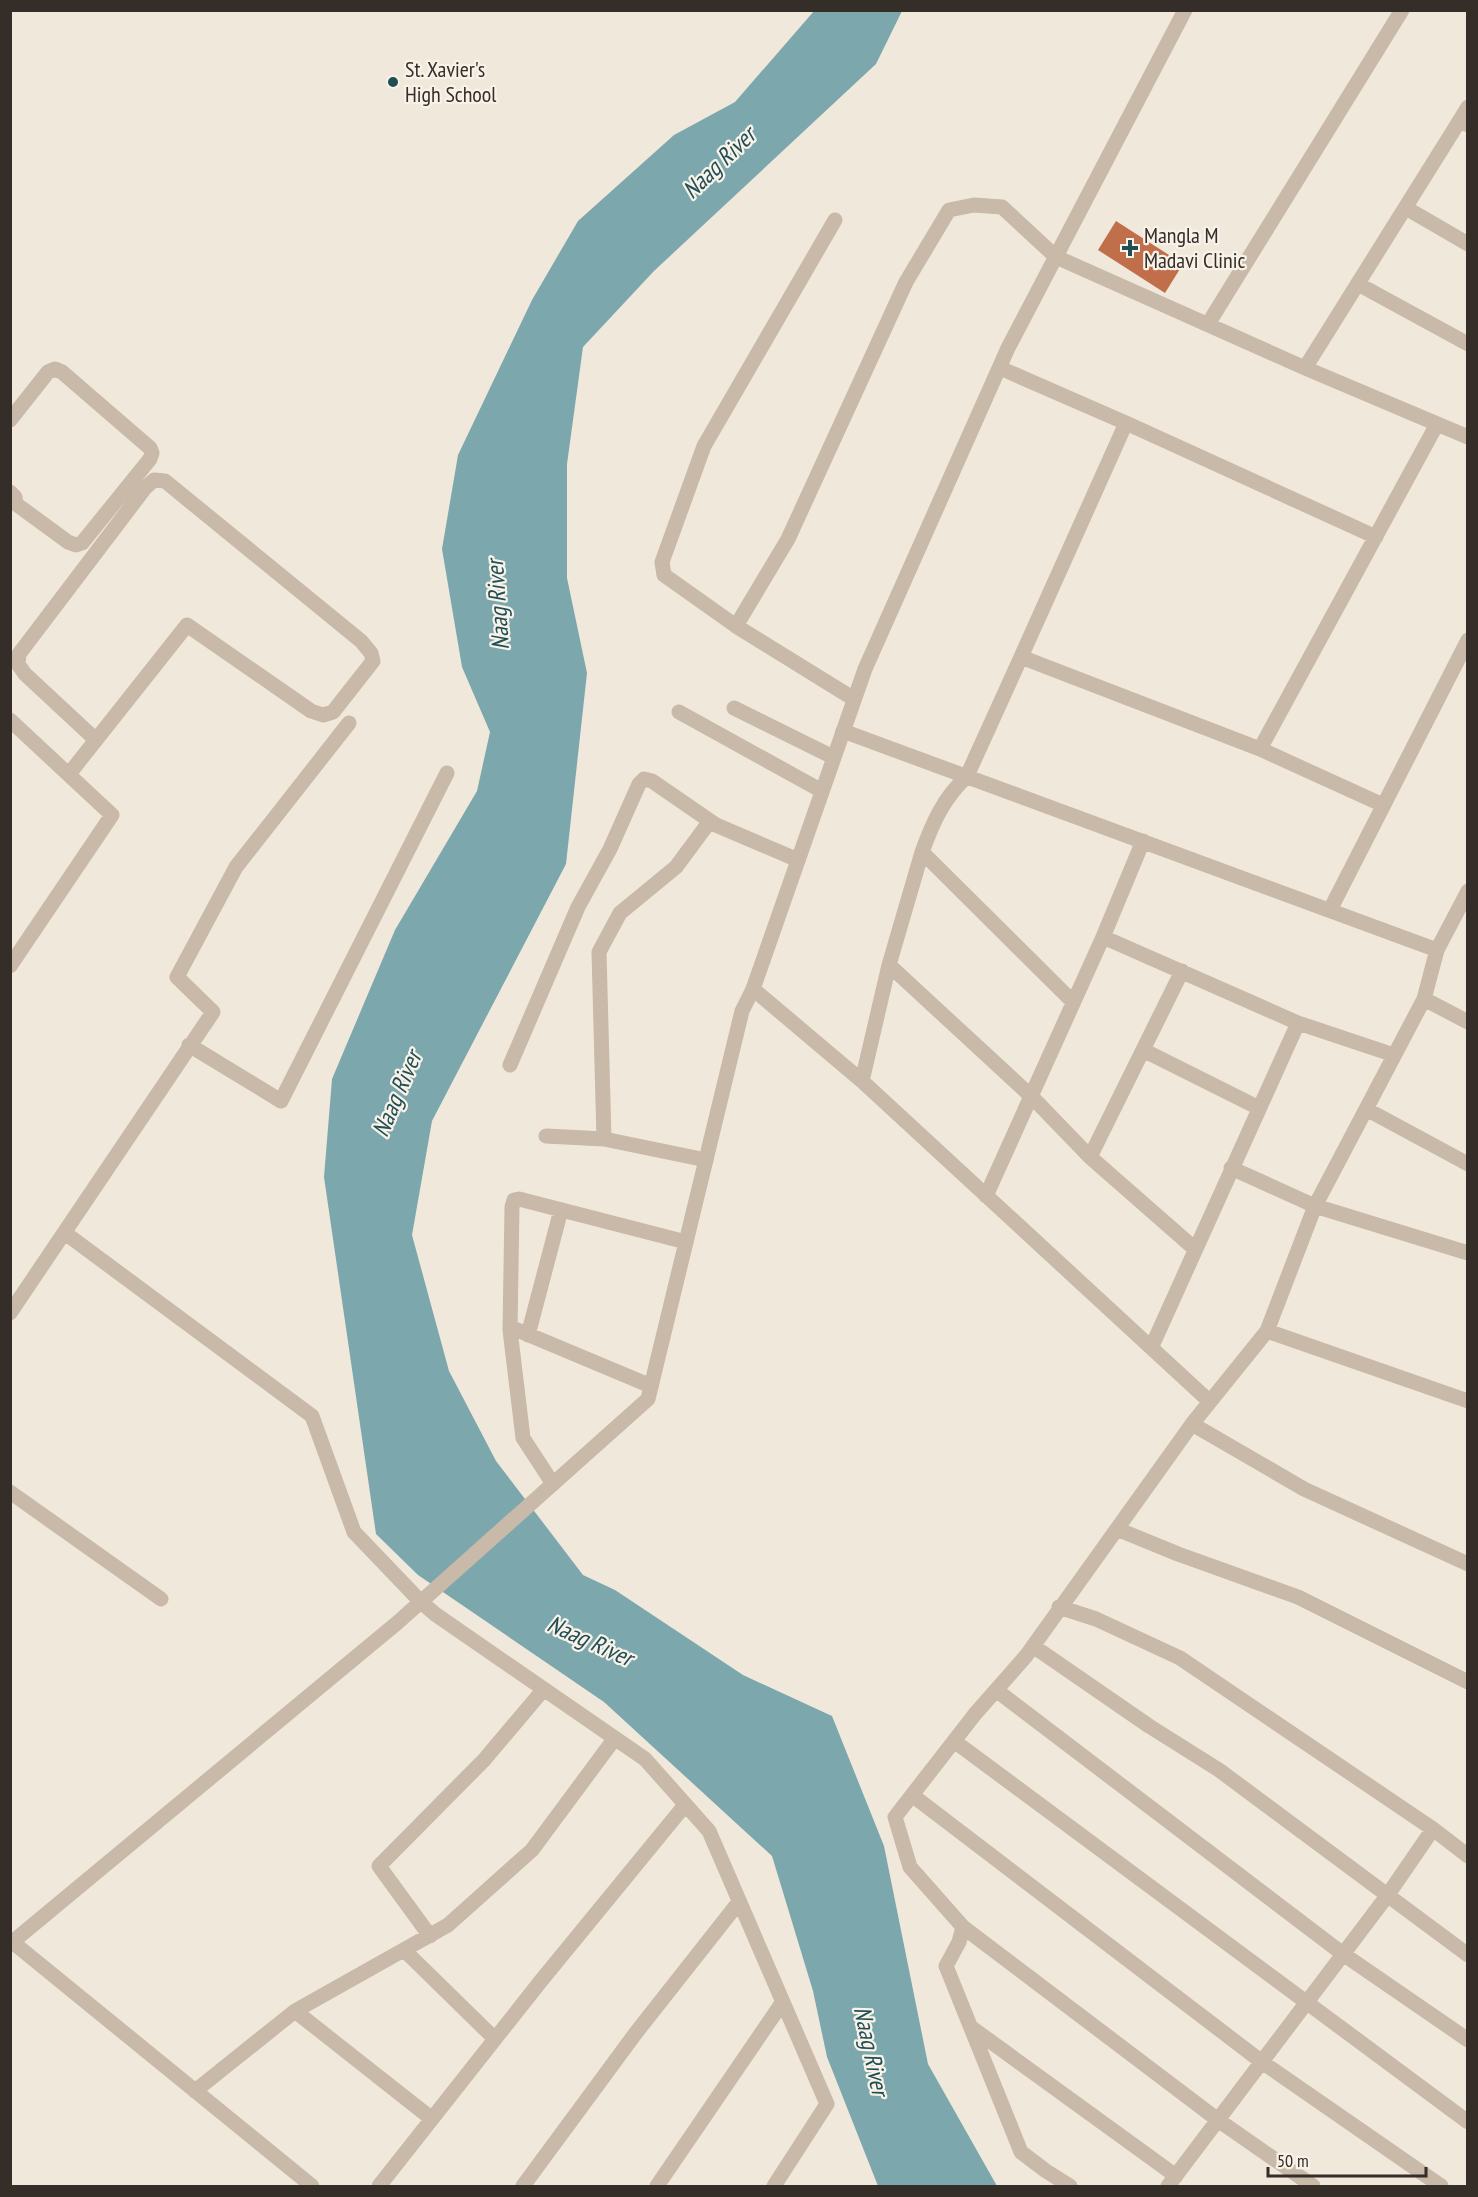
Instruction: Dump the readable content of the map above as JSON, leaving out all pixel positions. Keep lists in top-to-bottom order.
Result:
{
  "water": ["Naag River"],
  "places": {
    "other": ["St. Xavier's High School"],
    "health": ["Mangla M Madavi Clinic"]
  },
  "scale_bar": "50 m"
}
